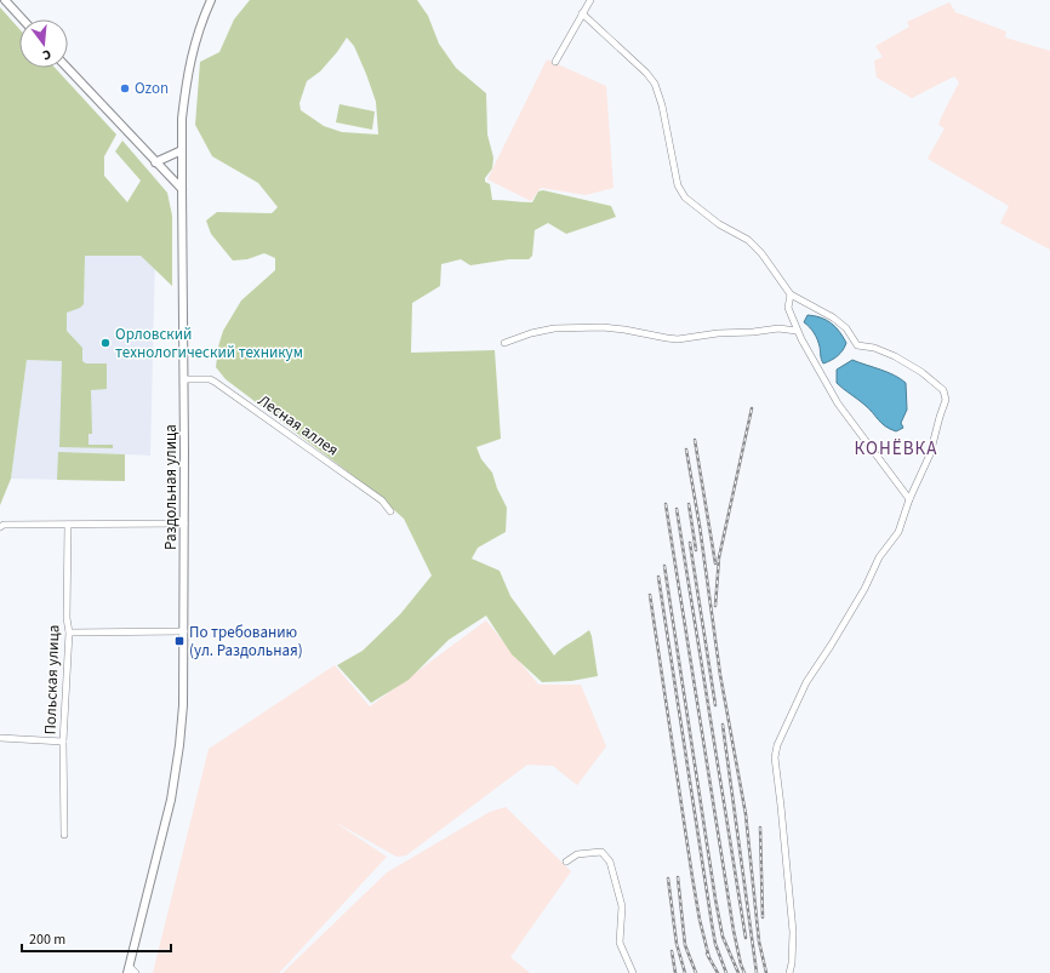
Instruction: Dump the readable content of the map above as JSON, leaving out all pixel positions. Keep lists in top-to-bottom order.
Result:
{
  "streets": {
    "main road": ["Раздольная улица"],
    "street": ["Лесная аллея", "Польская улица"]
  },
  "crossings": [
    ["Лесная аллея", "Раздольная улица"]
  ],
  "districts": ["КОНЁВКА"],
  "places": {
    "other": ["Ozon", "Орловский технологический техникум"],
    "transit": ["По требованию (ул. Раздольная)"]
  },
  "scale_bar": "200 m",
  "north": "bottom"
}
